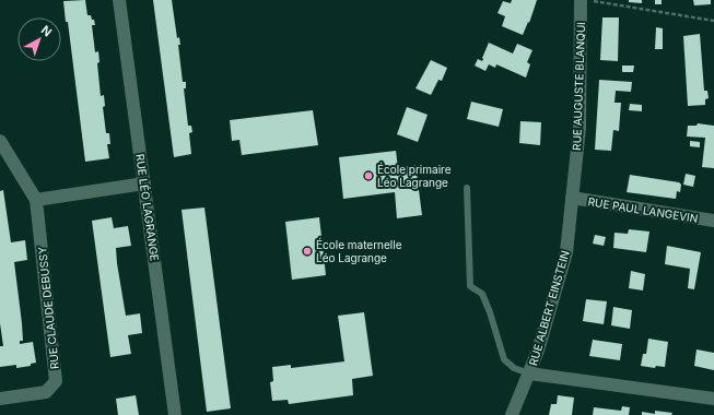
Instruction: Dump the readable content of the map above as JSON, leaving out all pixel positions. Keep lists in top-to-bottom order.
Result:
{
  "streets": {
    "street": [
      "RUE AUGUSTE BLANQUI",
      "RUE LÉO LAGRANGE",
      "RUE PAUL LANGEVIN",
      "RUE CLAUDE DEBUSSY",
      "RUE ALBERT EINSTEIN"
    ]
  },
  "crossings": [
    ["RUE AUGUSTE BLANQUI", "RUE PAUL LANGEVIN"],
    ["RUE AUGUSTE BLANQUI", "RUE ALBERT EINSTEIN"],
    ["RUE PAUL LANGEVIN", "RUE ALBERT EINSTEIN"]
  ],
  "places": ["École primaire Léo Lagrange", "École maternelle Léo Lagrange"],
  "north": "top right"
}
